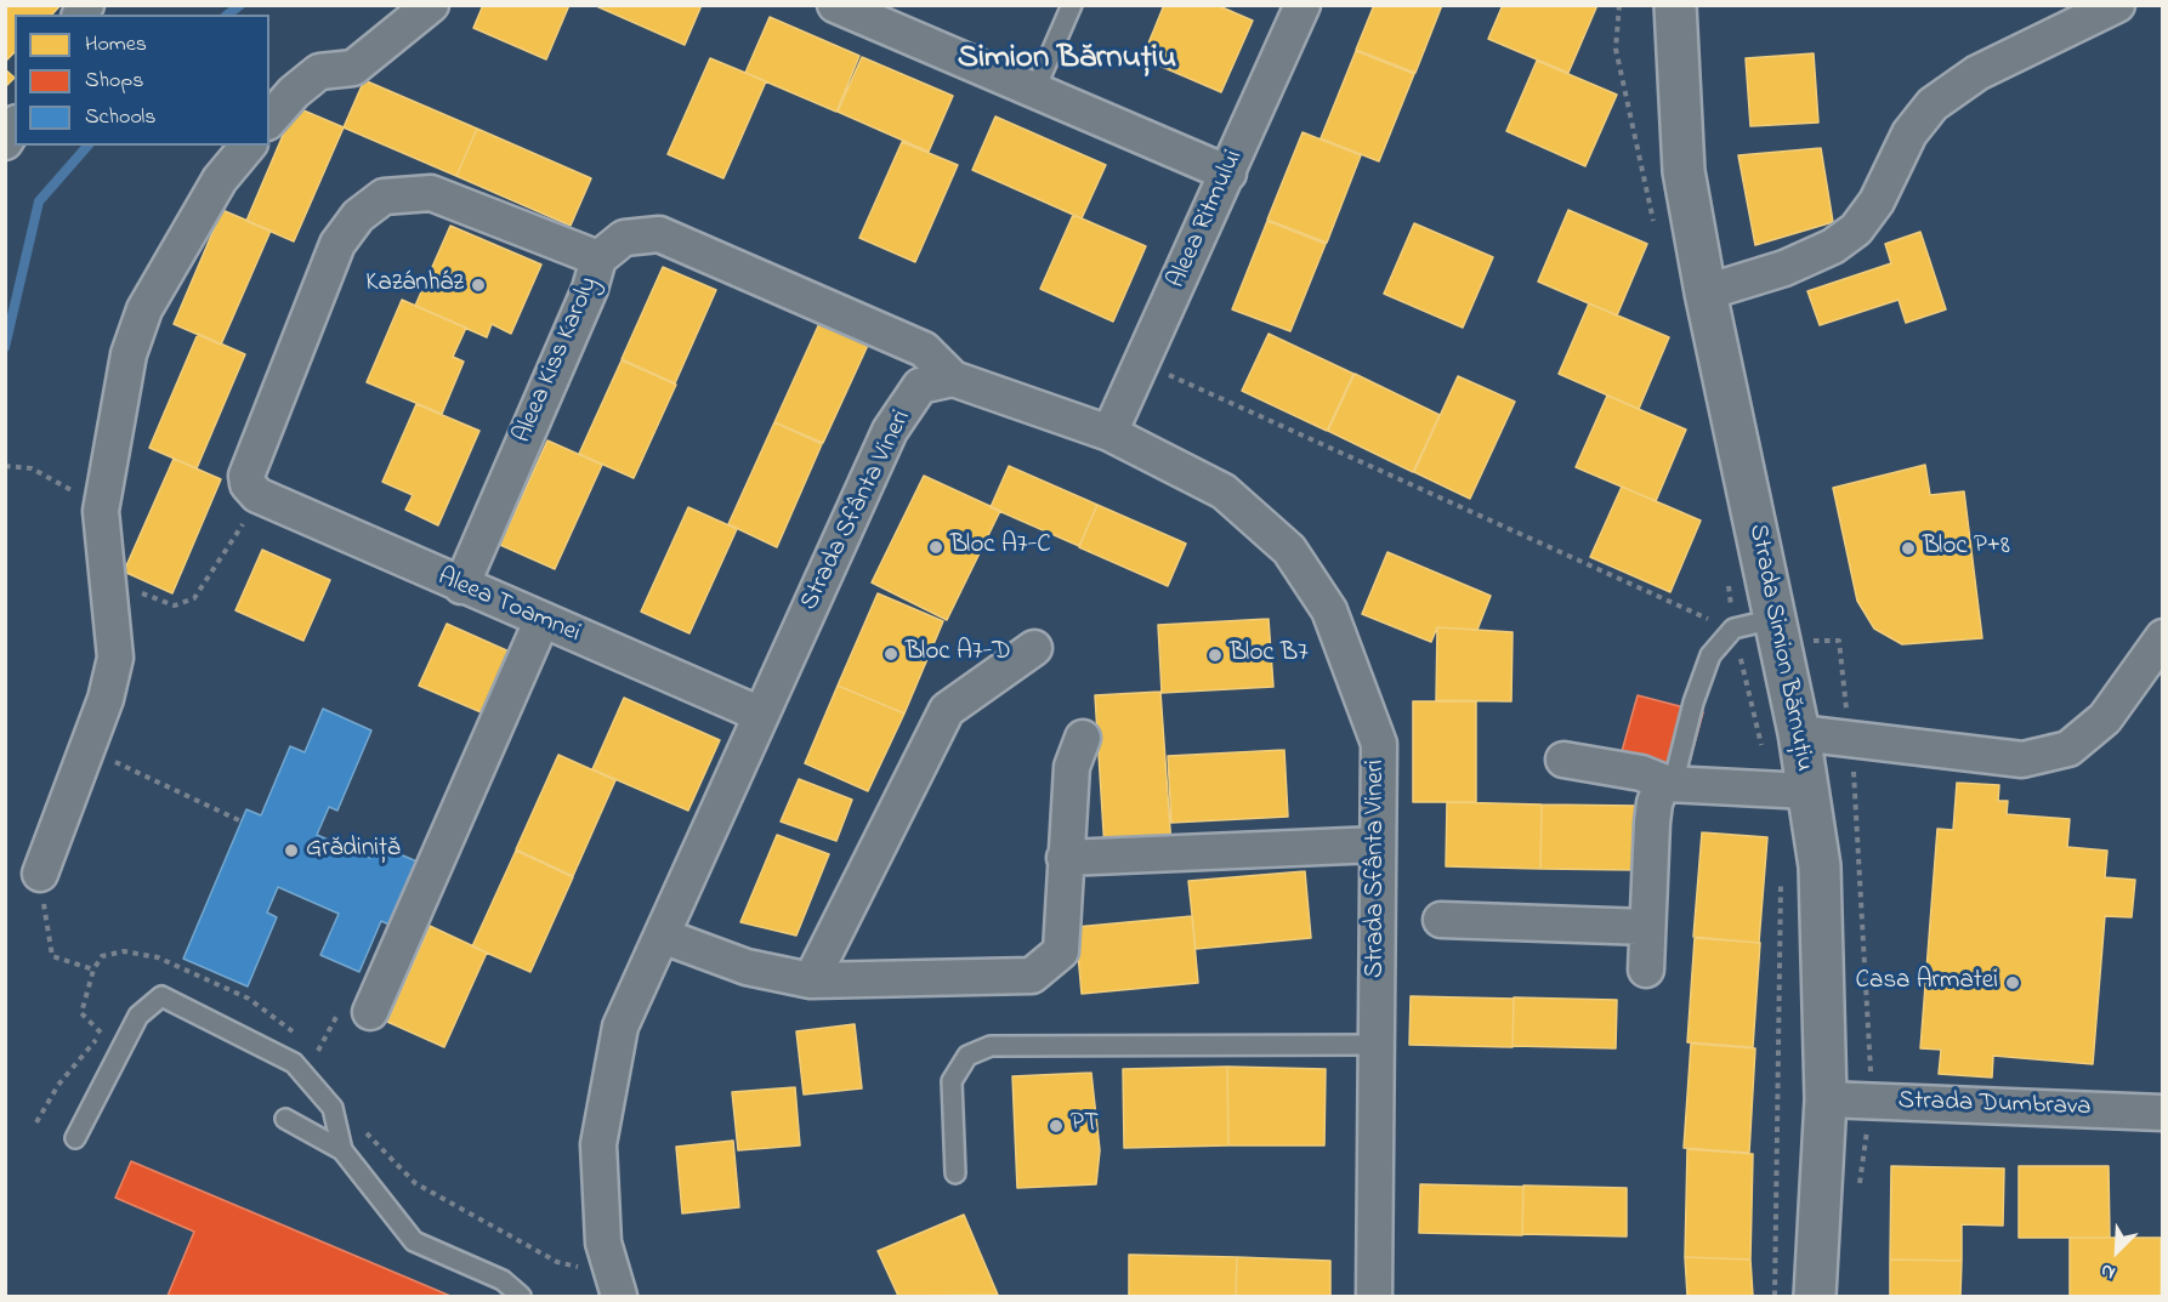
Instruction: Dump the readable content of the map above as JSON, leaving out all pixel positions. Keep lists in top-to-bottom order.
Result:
{
  "streets": {
    "street": [
      "Aleea Ritmului",
      "Aleea Kiss Karoly",
      "Strada Sfânta Vineri",
      "Aleea Toamnei",
      "Strada Simion Bărnuțiu",
      "Strada Dumbrava"
    ]
  },
  "crossings": [
    ["Aleea Ritmului", "Strada Sfânta Vineri"],
    ["Aleea Kiss Karoly", "Strada Sfânta Vineri"],
    ["Aleea Kiss Karoly", "Aleea Toamnei"],
    ["Strada Sfânta Vineri", "Aleea Toamnei"],
    ["Strada Simion Bărnuțiu", "Strada Dumbrava"]
  ],
  "districts": ["Simion Bărnuțiu"],
  "places": [
    "Kazánház",
    "Bloc A7-C",
    "Bloc P+8",
    "Bloc A7-D",
    "Bloc B7",
    "Grădiniță",
    "Casa Armatei",
    "PT"
  ],
  "legend": ["Homes", "Shops", "Schools"],
  "north": "bottom left"
}
